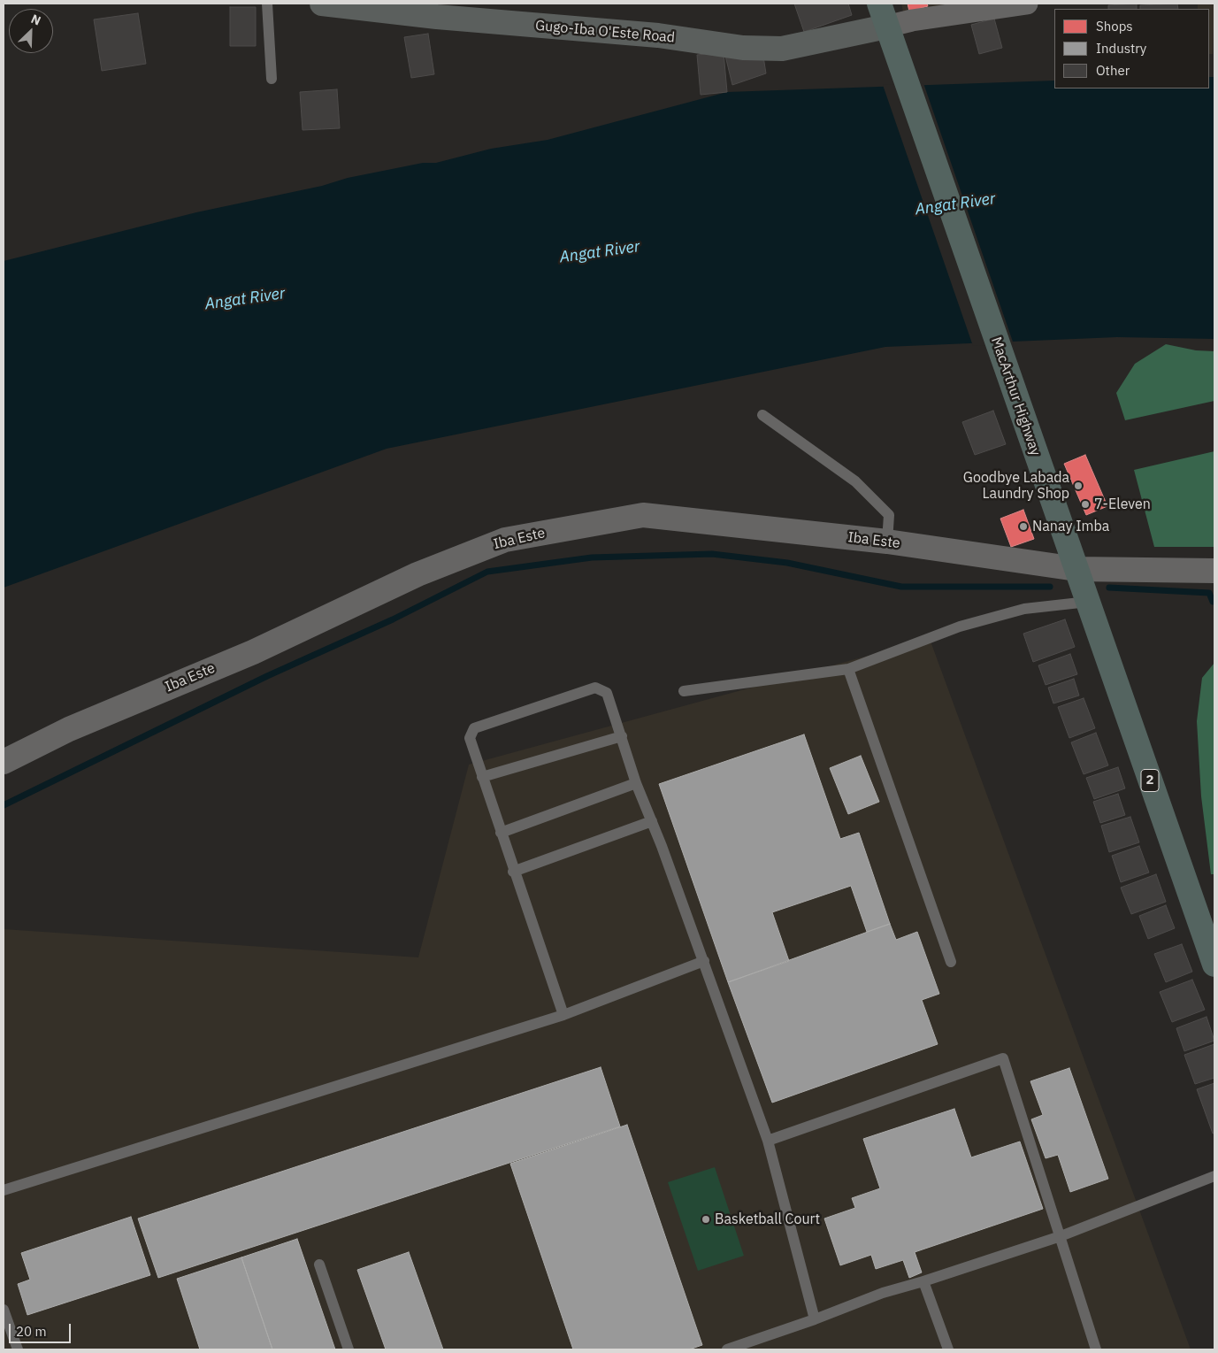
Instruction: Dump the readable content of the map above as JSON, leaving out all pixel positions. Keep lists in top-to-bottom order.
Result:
{
  "streets": {
    "highway": ["MacArthur Highway", "2"],
    "main road": ["Gugo-Iba O'Este Road"],
    "street": ["Iba Este"]
  },
  "crossings": [
    ["Gugo-Iba O'Este Road", "MacArthur Highway"],
    ["MacArthur Highway", "Iba Este"]
  ],
  "water": ["Angat River"],
  "places": [
    "Goodbye Labada Laundry Shop",
    "7-Eleven",
    "Nanay Imba",
    "Basketball Court"
  ],
  "legend": ["Shops", "Industry", "Other"],
  "scale_bar": "20 m",
  "north": "top right"
}
